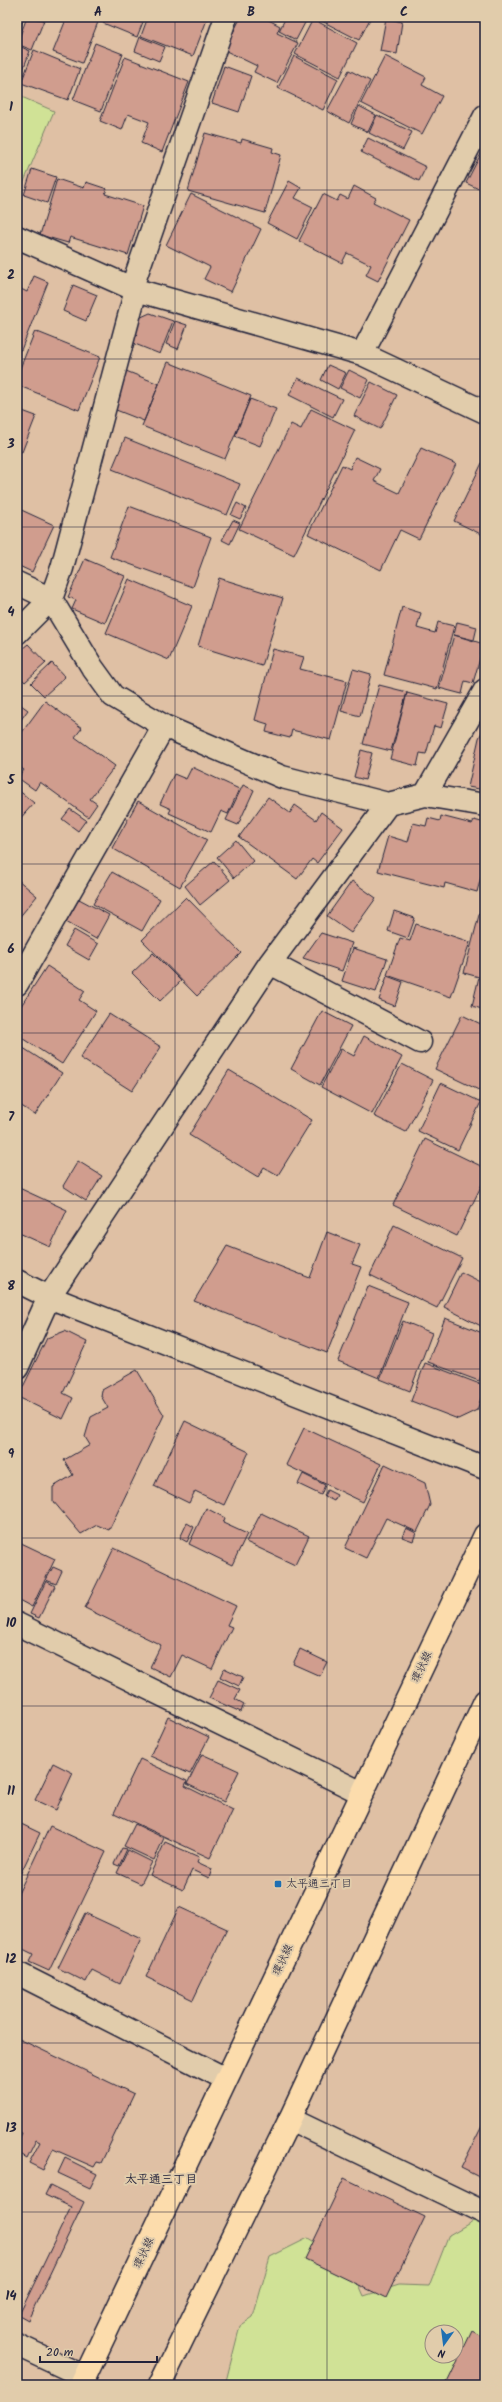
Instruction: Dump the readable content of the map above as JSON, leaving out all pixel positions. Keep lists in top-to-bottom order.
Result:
{
  "streets": {
    "main road": ["環状線"]
  },
  "districts": ["太平通三丁目"],
  "places": {
    "transit": ["太平通三丁目"]
  },
  "scale_bar": "20 m",
  "north": "bottom",
  "grid": {
    "columns": ["A", "B", "C"],
    "rows": [
      "1",
      "2",
      "3",
      "4",
      "5",
      "6",
      "7",
      "8",
      "9",
      "10",
      "11",
      "12",
      "13",
      "14"
    ]
  }
}
